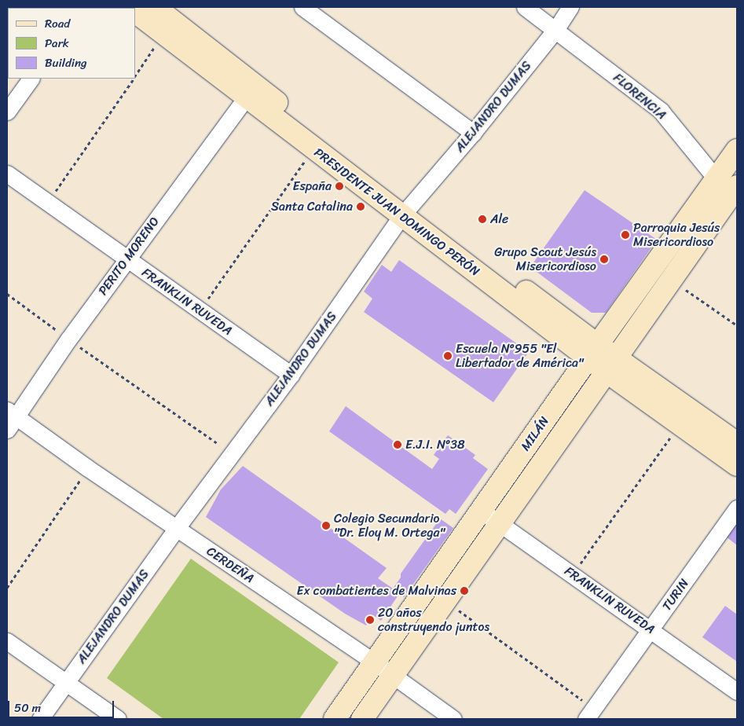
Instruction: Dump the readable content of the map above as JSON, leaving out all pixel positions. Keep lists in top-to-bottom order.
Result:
{
  "streets": {
    "main road": ["PRESIDENTE JUAN DOMINGO PERÓN", "MILÁN"],
    "street": [
      "FLORENCIA",
      "ALEJANDRO DUMAS",
      "PERITO MORENO",
      "FRANKLIN RUVEDA",
      "CERDEÑA",
      "TURIN"
    ]
  },
  "crossings": [
    ["FLORENCIA", "ALEJANDRO DUMAS"],
    ["FLORENCIA", "MILÁN"],
    ["ALEJANDRO DUMAS", "PRESIDENTE JUAN DOMINGO PERÓN"],
    ["ALEJANDRO DUMAS", "FRANKLIN RUVEDA"],
    ["ALEJANDRO DUMAS", "CERDEÑA"],
    ["PRESIDENTE JUAN DOMINGO PERÓN", "PERITO MORENO"],
    ["PRESIDENTE JUAN DOMINGO PERÓN", "MILÁN"],
    ["PERITO MORENO", "FRANKLIN RUVEDA"],
    ["PERITO MORENO", "CERDEÑA"],
    ["FRANKLIN RUVEDA", "MILÁN"],
    ["FRANKLIN RUVEDA", "TURIN"],
    ["MILÁN", "CERDEÑA"]
  ],
  "places": [
    "España",
    "Santa Catalina",
    "Ale",
    "Parroquia Jesús Misericordioso",
    "Grupo Scout Jesús Misericordioso",
    "Escuela Nº955 \"El Libertador de América\"",
    "E.J.I. Nº38",
    "Colegio Secundario \"Dr. Eloy M. Ortega\"",
    "Ex combatientes de Malvinas",
    "20 años construyendo juntos"
  ],
  "legend": ["Road", "Park", "Building"],
  "scale_bar": "50 m"
}
